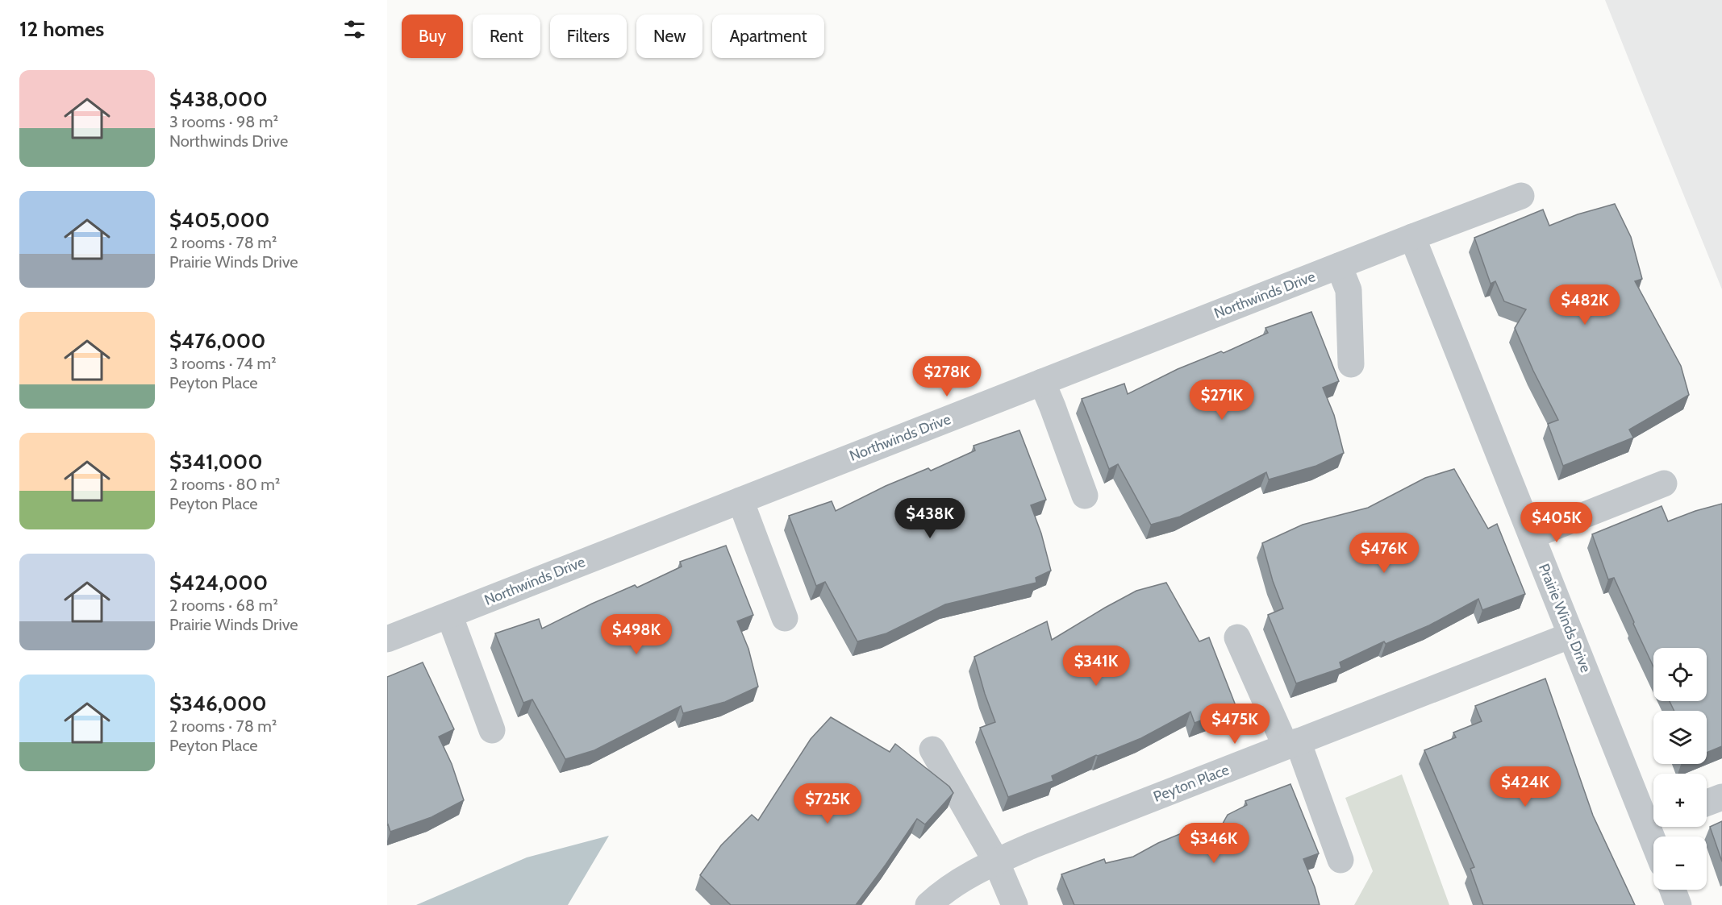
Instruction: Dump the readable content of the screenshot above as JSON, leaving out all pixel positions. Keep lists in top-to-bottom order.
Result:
{
  "streets": {
    "street": ["Northwinds Drive", "Prairie Winds Drive", "Peyton Place"]
  },
  "crossings": [
    ["Northwinds Drive", "Prairie Winds Drive"],
    ["Prairie Winds Drive", "Peyton Place"]
  ],
  "page": {
    "heading": "12 homes",
    "chip": [
      "Buy",
      "Rent",
      "Filters",
      "New",
      "Apartment"
    ],
    "list": [
      {
        "name": "$438,000",
        "note": "3 rooms · 98 m² · Northwinds Drive"
      },
      {
        "name": "$405,000",
        "note": "2 rooms · 78 m² · Prairie Winds Drive"
      },
      {
        "name": "$476,000",
        "note": "3 rooms · 74 m² · Peyton Place"
      },
      {
        "name": "$341,000",
        "note": "2 rooms · 80 m² · Peyton Place"
      },
      {
        "name": "$424,000",
        "note": "2 rooms · 68 m² · Prairie Winds Drive"
      },
      {
        "name": "$346,000",
        "note": "2 rooms · 78 m² · Peyton Place"
      }
    ],
    "price": [
      "$482K",
      "$278K",
      "$271K",
      "$438K",
      "$405K",
      "$476K",
      "$498K",
      "$341K",
      "$475K",
      "$424K",
      "$725K",
      "$346K"
    ],
    "map_buttons": ["+", "−"]
  }
}
